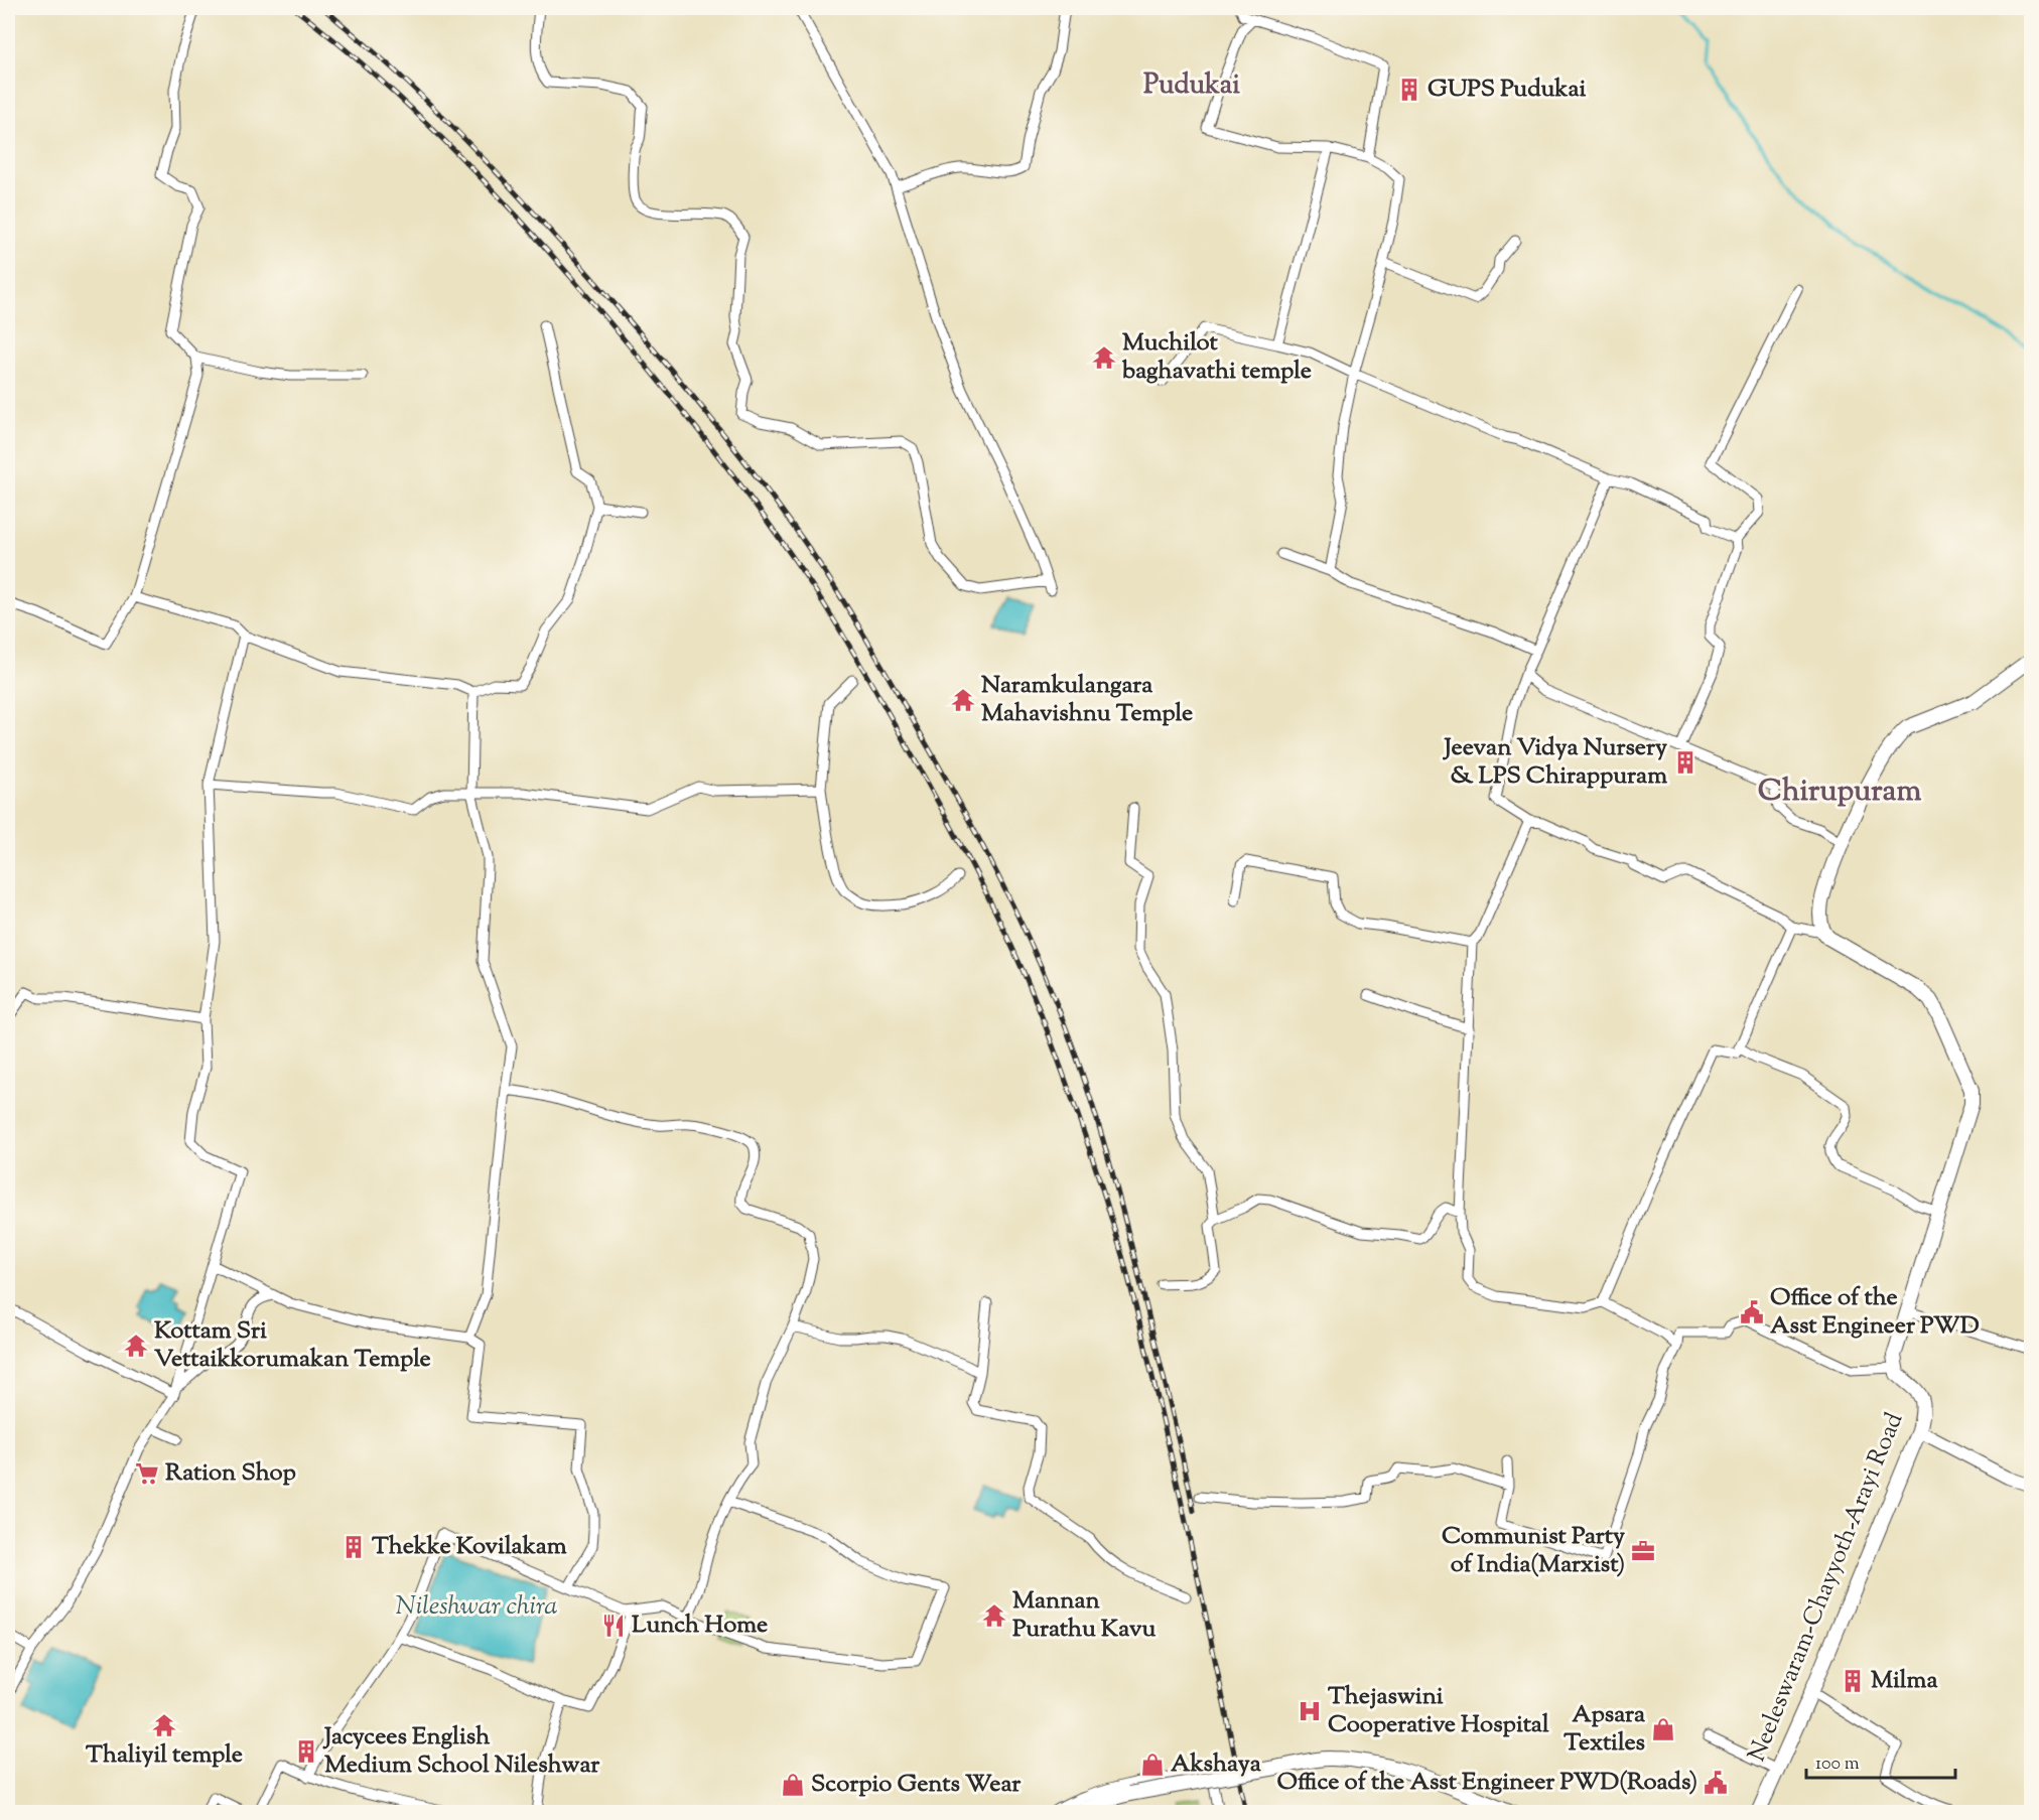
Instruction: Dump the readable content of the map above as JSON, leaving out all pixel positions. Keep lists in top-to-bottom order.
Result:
{
  "streets": {
    "main road": ["Neeleswaram-Chayyoth-Arayi Road"]
  },
  "districts": ["Pudukai", "Chirupuram"],
  "water": ["Nileshwar chira"],
  "places": {
    "building": [
      "GUPS Pudukai",
      "Jeevan Vidya Nursery & LPS Chirappuram",
      "Thekke Kovilakam",
      "Milma",
      "Jacycees English Medium School Nileshwar"
    ],
    "temple": [
      "Muchilot baghavathi temple",
      "Naramkulangara Mahavishnu Temple",
      "Kottam Sri Vettaikkorumakan Temple",
      "Mannan Purathu Kavu",
      "Thaliyil temple"
    ],
    "public building": ["Office of the Asst Engineer PWD", "Office of the Asst Engineer PWD(Roads)"],
    "supermarket": ["Ration Shop"],
    "office": ["Communist Party of India(Marxist)"],
    "restaurant": ["Lunch Home"],
    "hospital": ["Thejaswini Cooperative Hospital"],
    "shop": ["Apsara Textiles", "Akshaya", "Scorpio Gents Wear"]
  },
  "scale_bar": "100 m"
}
